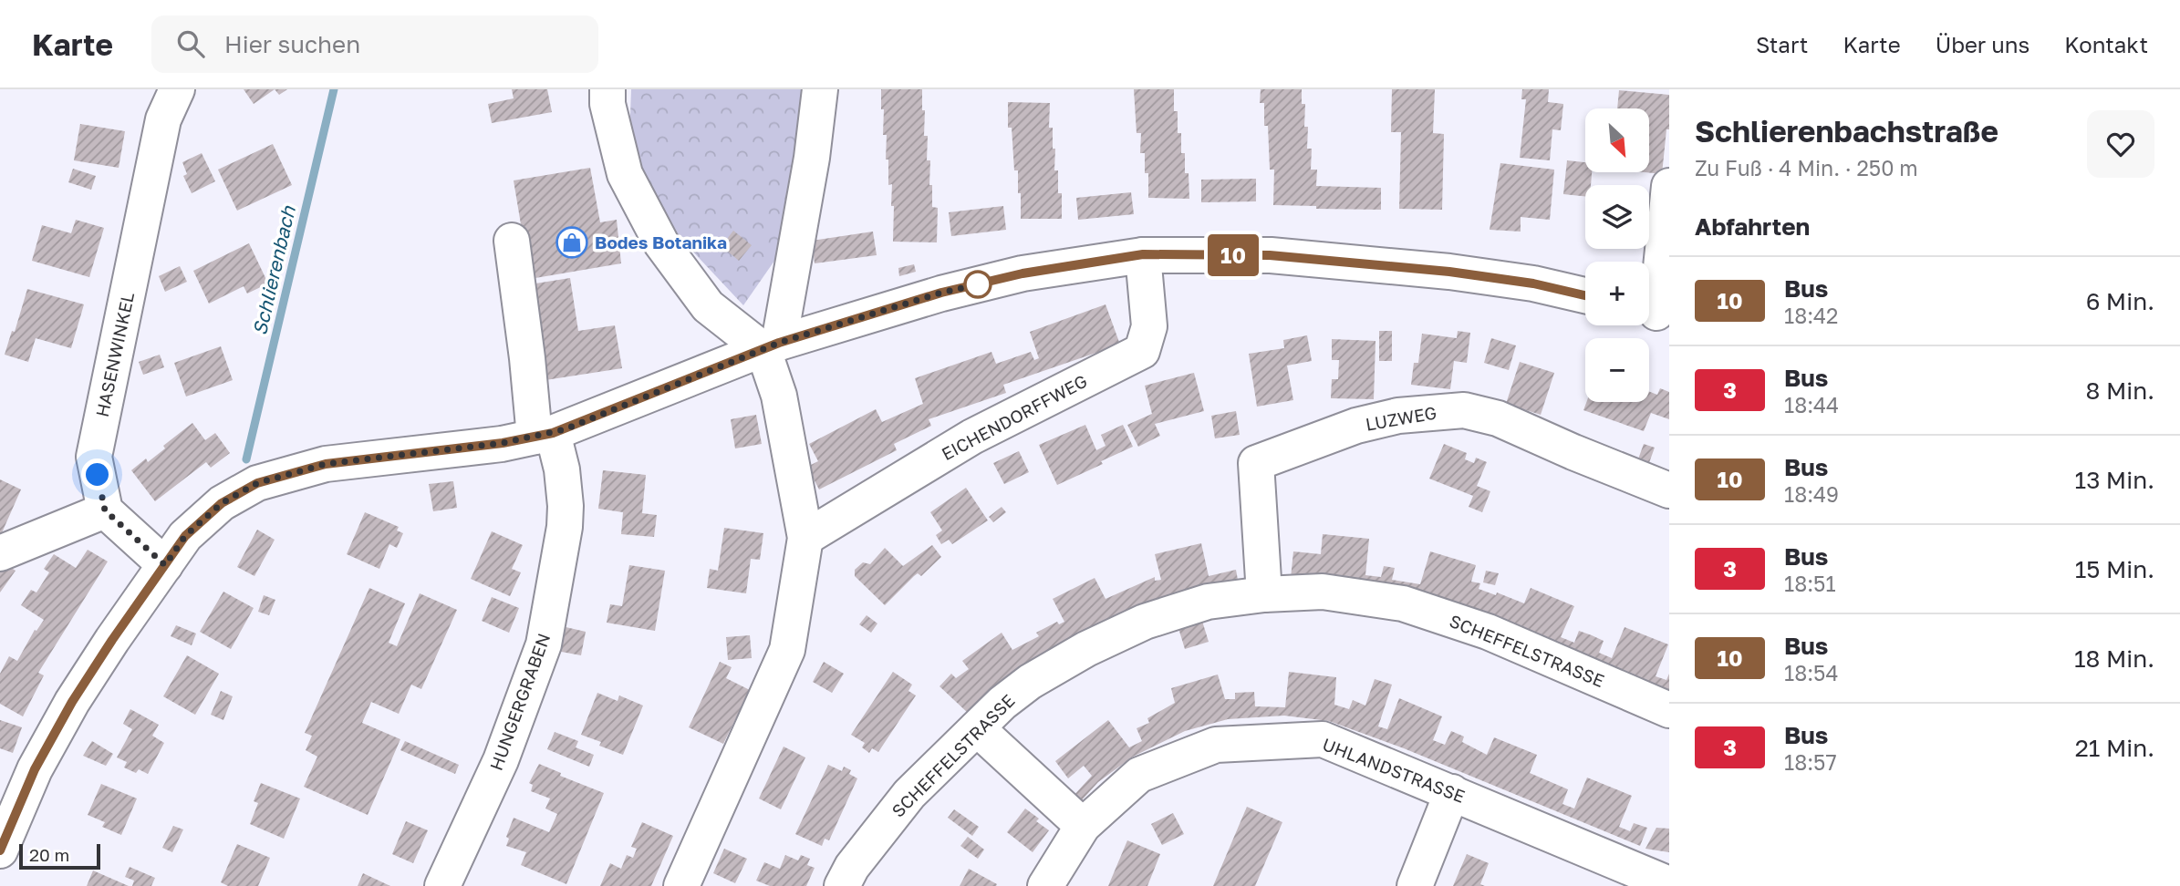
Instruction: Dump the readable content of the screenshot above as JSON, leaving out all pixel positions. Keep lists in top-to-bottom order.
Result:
{
  "streets": {
    "street": [
      "HASENWINKEL",
      "EICHENDORFFWEG",
      "LUZWEG",
      "SCHEFFELSTRASSE",
      "HUNGERGRABEN",
      "UHLANDSTRASSE"
    ]
  },
  "crossings": [
    ["LUZWEG", "SCHEFFELSTRASSE"]
  ],
  "water": ["Schlierenbach"],
  "places": {
    "shop": ["Bodes Botanika"]
  },
  "lines": ["bus line 10"],
  "scale_bar": "20 m",
  "north": "bottom right",
  "page": {
    "header": "Karte",
    "search": "Hier suchen",
    "nav": [
      "Start",
      "Karte",
      "Über uns",
      "Kontakt"
    ],
    "on_map": "10",
    "heading": [
      ["Schlierenbachstraße", "Zu Fuß · 4 Min. · 250 m"],
      "Abfahrten"
    ],
    "map_buttons": ["+", "−"],
    "list": [
      {
        "mark": "10",
        "name": "Bus",
        "note": "18:42",
        "value": "6 Min."
      },
      {
        "mark": "3",
        "name": "Bus",
        "note": "18:44",
        "value": "8 Min."
      },
      {
        "mark": "10",
        "name": "Bus",
        "note": "18:49",
        "value": "13 Min."
      },
      {
        "mark": "3",
        "name": "Bus",
        "note": "18:51",
        "value": "15 Min."
      },
      {
        "mark": "10",
        "name": "Bus",
        "note": "18:54",
        "value": "18 Min."
      },
      {
        "mark": "3",
        "name": "Bus",
        "note": "18:57",
        "value": "21 Min."
      }
    ],
    "scale": "20 m"
  }
}
